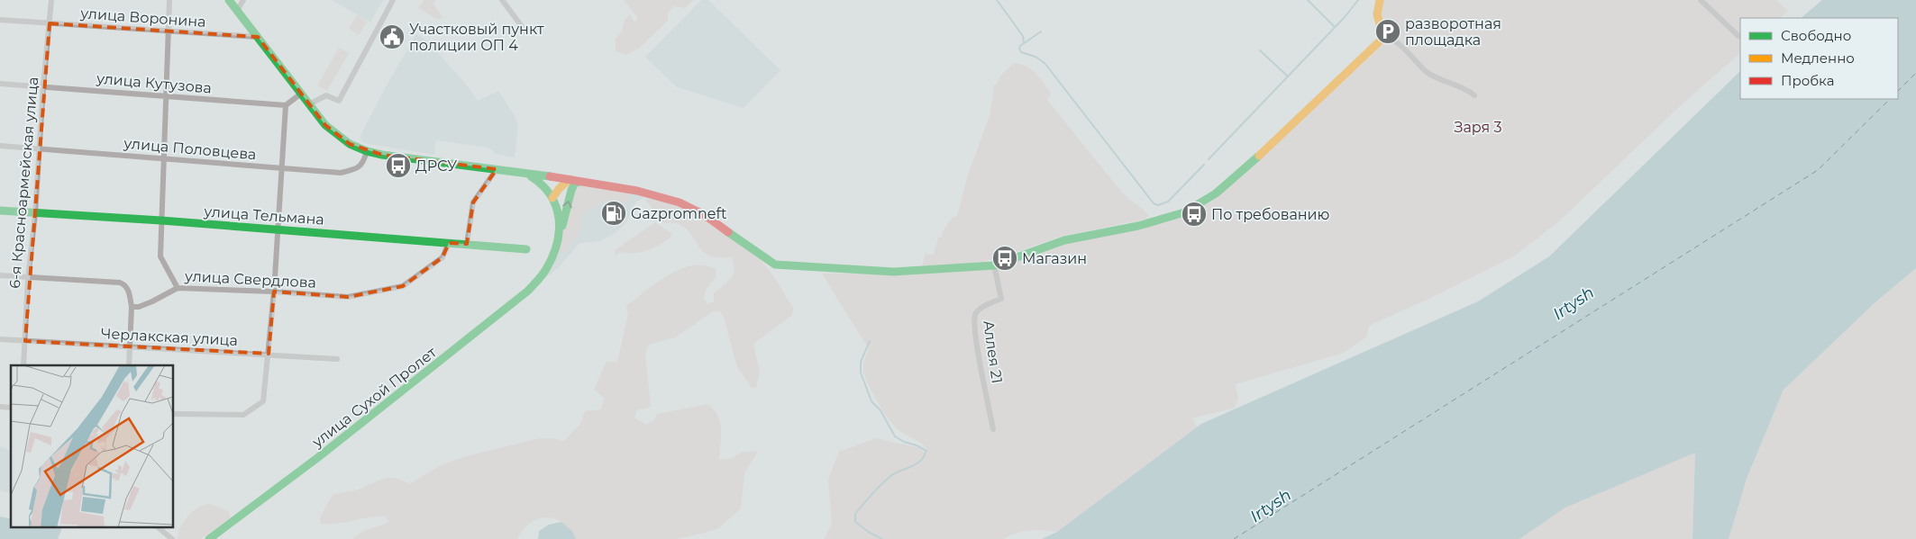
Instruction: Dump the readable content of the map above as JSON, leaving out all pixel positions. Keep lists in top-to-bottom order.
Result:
{
  "streets": {
    "street": [
      "улица Воронина",
      "улица Кутузова",
      "улица Половцева",
      "6-я Красноармейская улица",
      "улица Тельмана",
      "улица Свердлова",
      "Черлакская улица",
      "Аллея 21",
      "улица Сухой Пролет"
    ]
  },
  "crossings": [
    ["улица Воронина", "6-я Красноармейская улица"],
    ["улица Кутузова", "6-я Красноармейская улица"],
    ["улица Половцева", "6-я Красноармейская улица"],
    ["6-я Красноармейская улица", "улица Тельмана"],
    ["6-я Красноармейская улица", "Черлакская улица"],
    ["улица Тельмана", "улица Свердлова"]
  ],
  "water": ["Irtysh"],
  "parks": ["Заря 3"],
  "places": {
    "parking": ["разворотная площадка"],
    "public building": ["Участковый пункт полиции ОП 4"],
    "bus stop": ["ДРСУ", "По требованию", "Магазин"],
    "fuel station": ["Gazpromneft"]
  },
  "legend": ["Свободно", "Медленно", "Пробка"]
}
